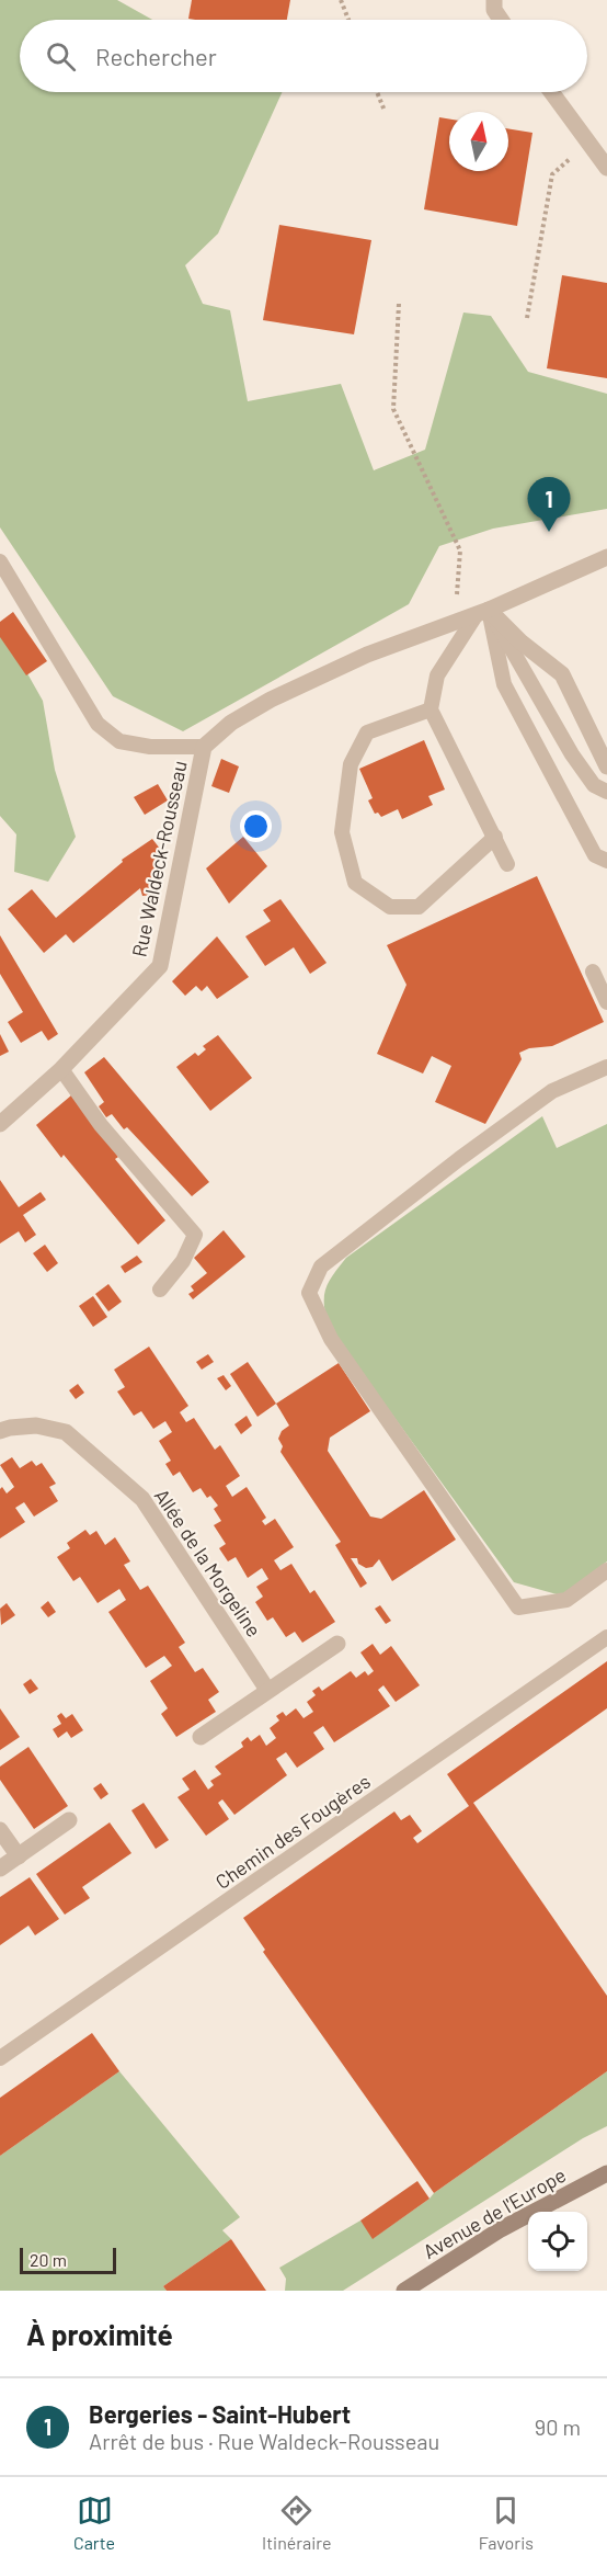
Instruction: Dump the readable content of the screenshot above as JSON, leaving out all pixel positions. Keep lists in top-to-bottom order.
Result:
{
  "streets": {
    "main road": ["Avenue de l'Europe"],
    "street": ["Rue Waldeck-Rousseau", "Allée de la Morgeline"],
    "lane": ["Chemin des Fougères"]
  },
  "scale_bar": "20 m",
  "north": "top",
  "page": {
    "search": "Rechercher",
    "pins": "1",
    "scale": "20 m",
    "heading": "À proximité",
    "list": [
      {
        "mark": "1",
        "name": "Bergeries - Saint-Hubert",
        "note": "Arrêt de bus · Rue Waldeck-Rousseau",
        "value": "90 m"
      }
    ],
    "nav": ["Carte", "Itinéraire", "Favoris"]
  }
}
